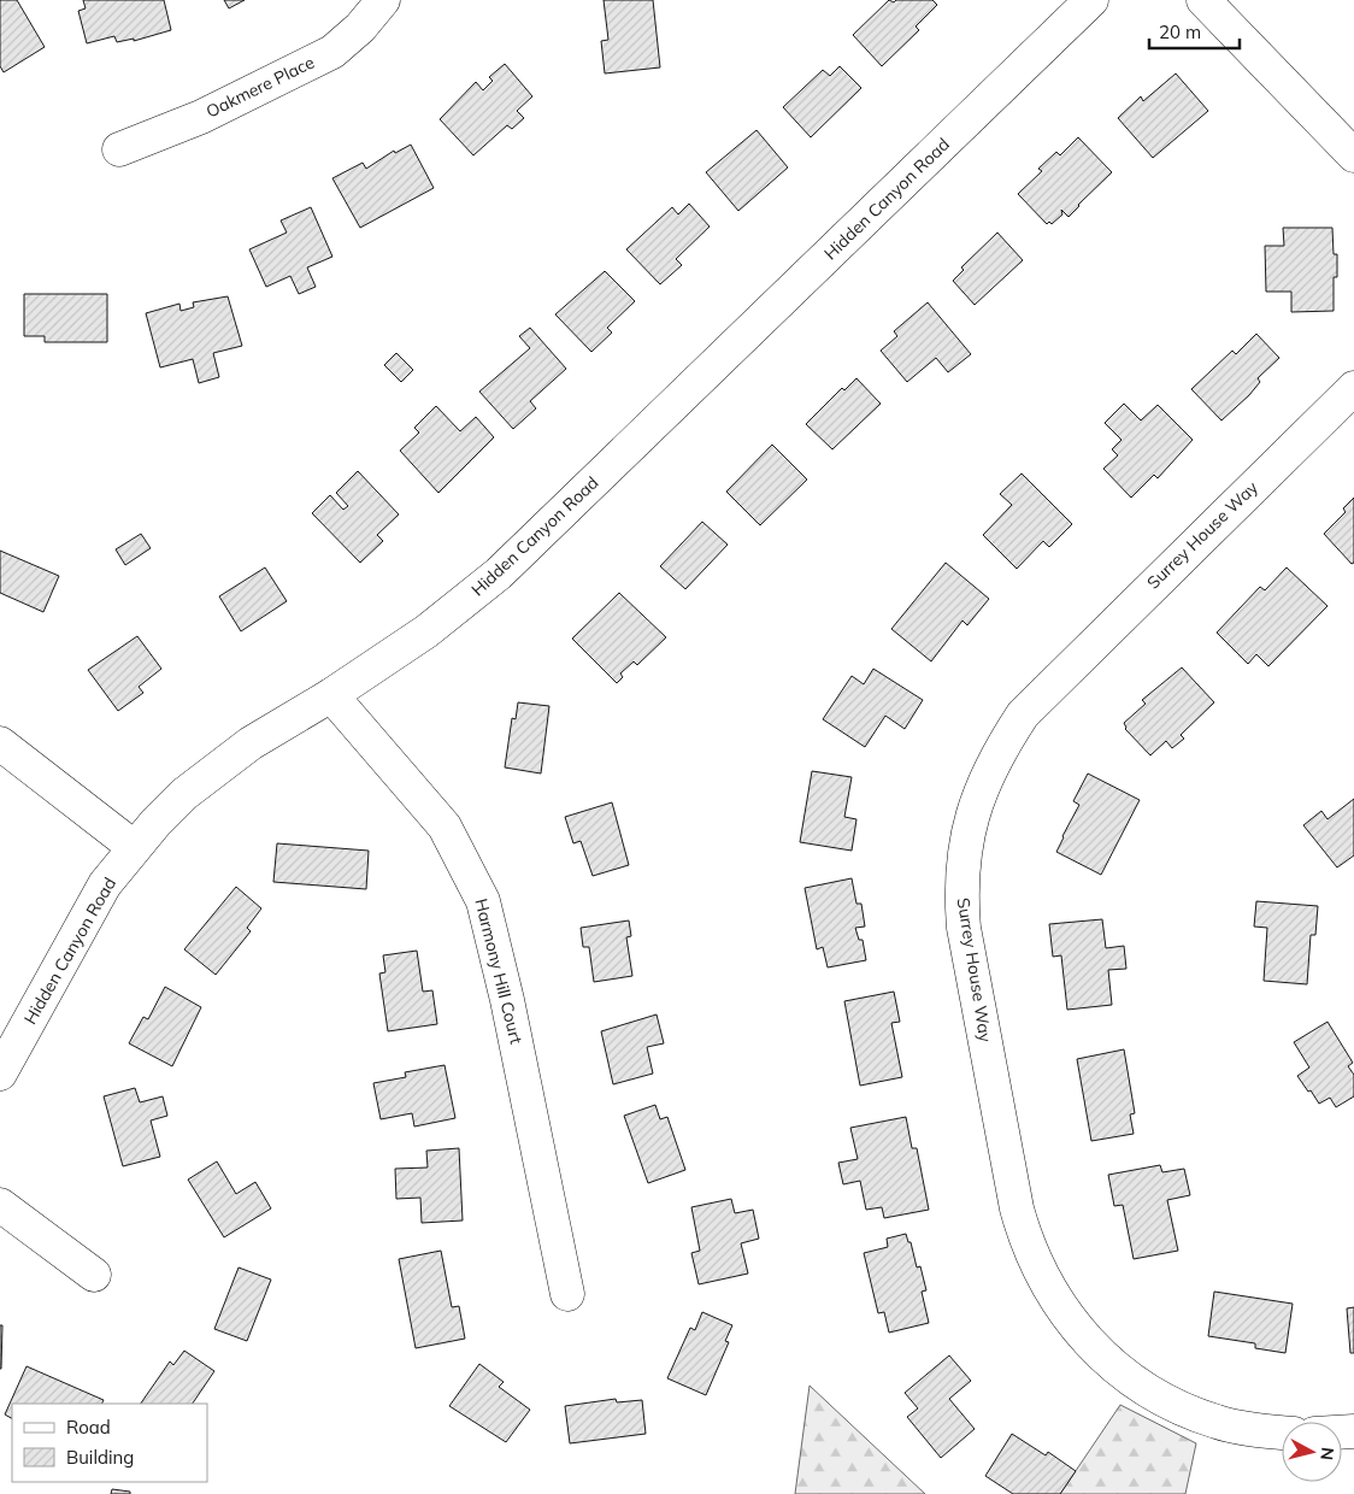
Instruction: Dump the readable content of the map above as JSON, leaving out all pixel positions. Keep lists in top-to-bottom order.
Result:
{
  "streets": {
    "street": [
      "Oakmere Place",
      "Hidden Canyon Road",
      "Surrey House Way",
      "Harmony Hill Court"
    ]
  },
  "crossings": [
    ["Hidden Canyon Road", "Harmony Hill Court"]
  ],
  "legend": ["Road", "Building"],
  "scale_bar": "20 m",
  "north": "right"
}
